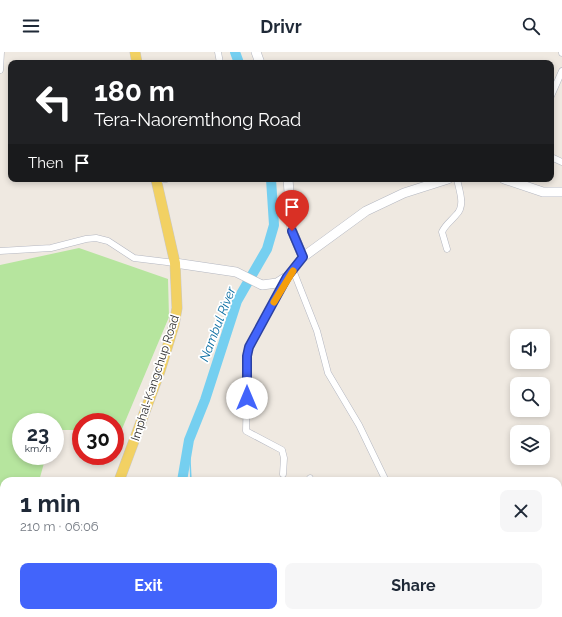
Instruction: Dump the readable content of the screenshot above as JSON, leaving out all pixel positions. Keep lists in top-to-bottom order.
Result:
{
  "streets": {
    "main road": ["Imphal-Kangchup Road"]
  },
  "water": ["Nambul River"],
  "page": {
    "header": "Drivr",
    "turn": ["180 m", "Tera-Naoremthong Road"],
    "then": "Then",
    "speed": "23 km/h",
    "limit": "30",
    "heading": ["1 min", "210 m · 06:06"],
    "buttons": ["Exit", "Share"]
  }
}
